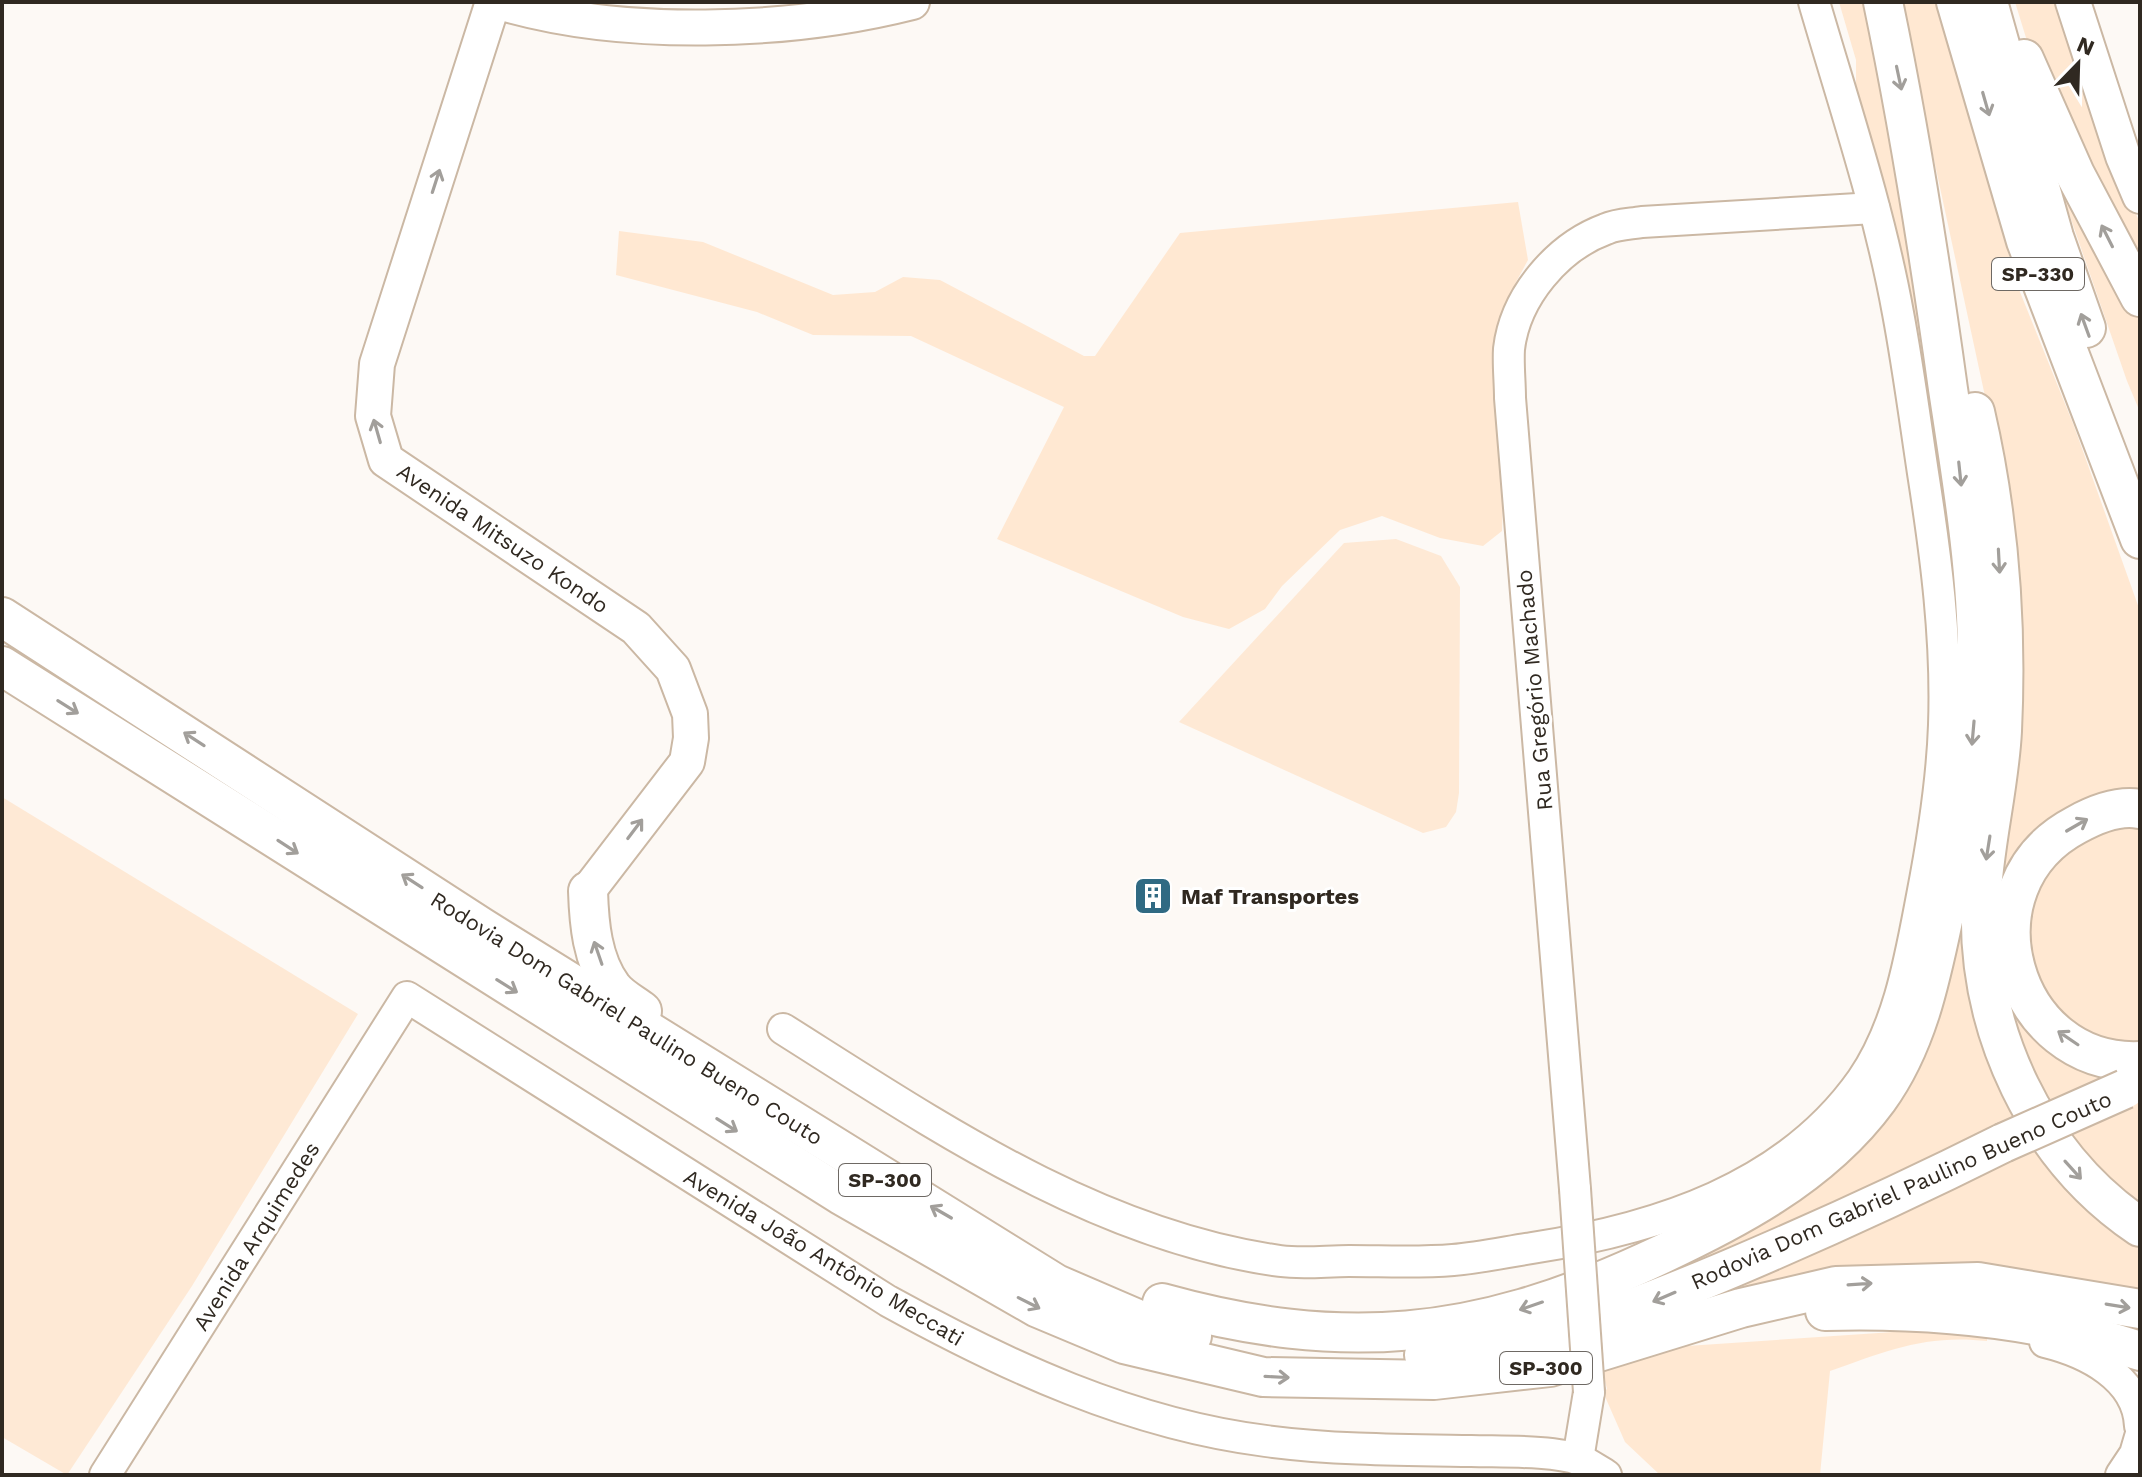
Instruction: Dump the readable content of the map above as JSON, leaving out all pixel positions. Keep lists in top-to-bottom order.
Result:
{
  "streets": {
    "highway": ["SP-330", "Rodovia Dom Gabriel Paulino Bueno Couto", "SP-300"],
    "main road": [
      "Avenida Mitsuzo Kondo",
      "Rua Gregório Machado",
      "Avenida Arquimedes",
      "Avenida João Antônio Meccati"
    ]
  },
  "crossings": [
    ["Rua Gregório Machado", "Avenida João Antônio Meccati"],
    ["Avenida Arquimedes", "Avenida João Antônio Meccati"]
  ],
  "one_way": ["Avenida Mitsuzo Kondo"],
  "places": {
    "building": ["Maf Transportes"]
  },
  "north": "top right"
}
